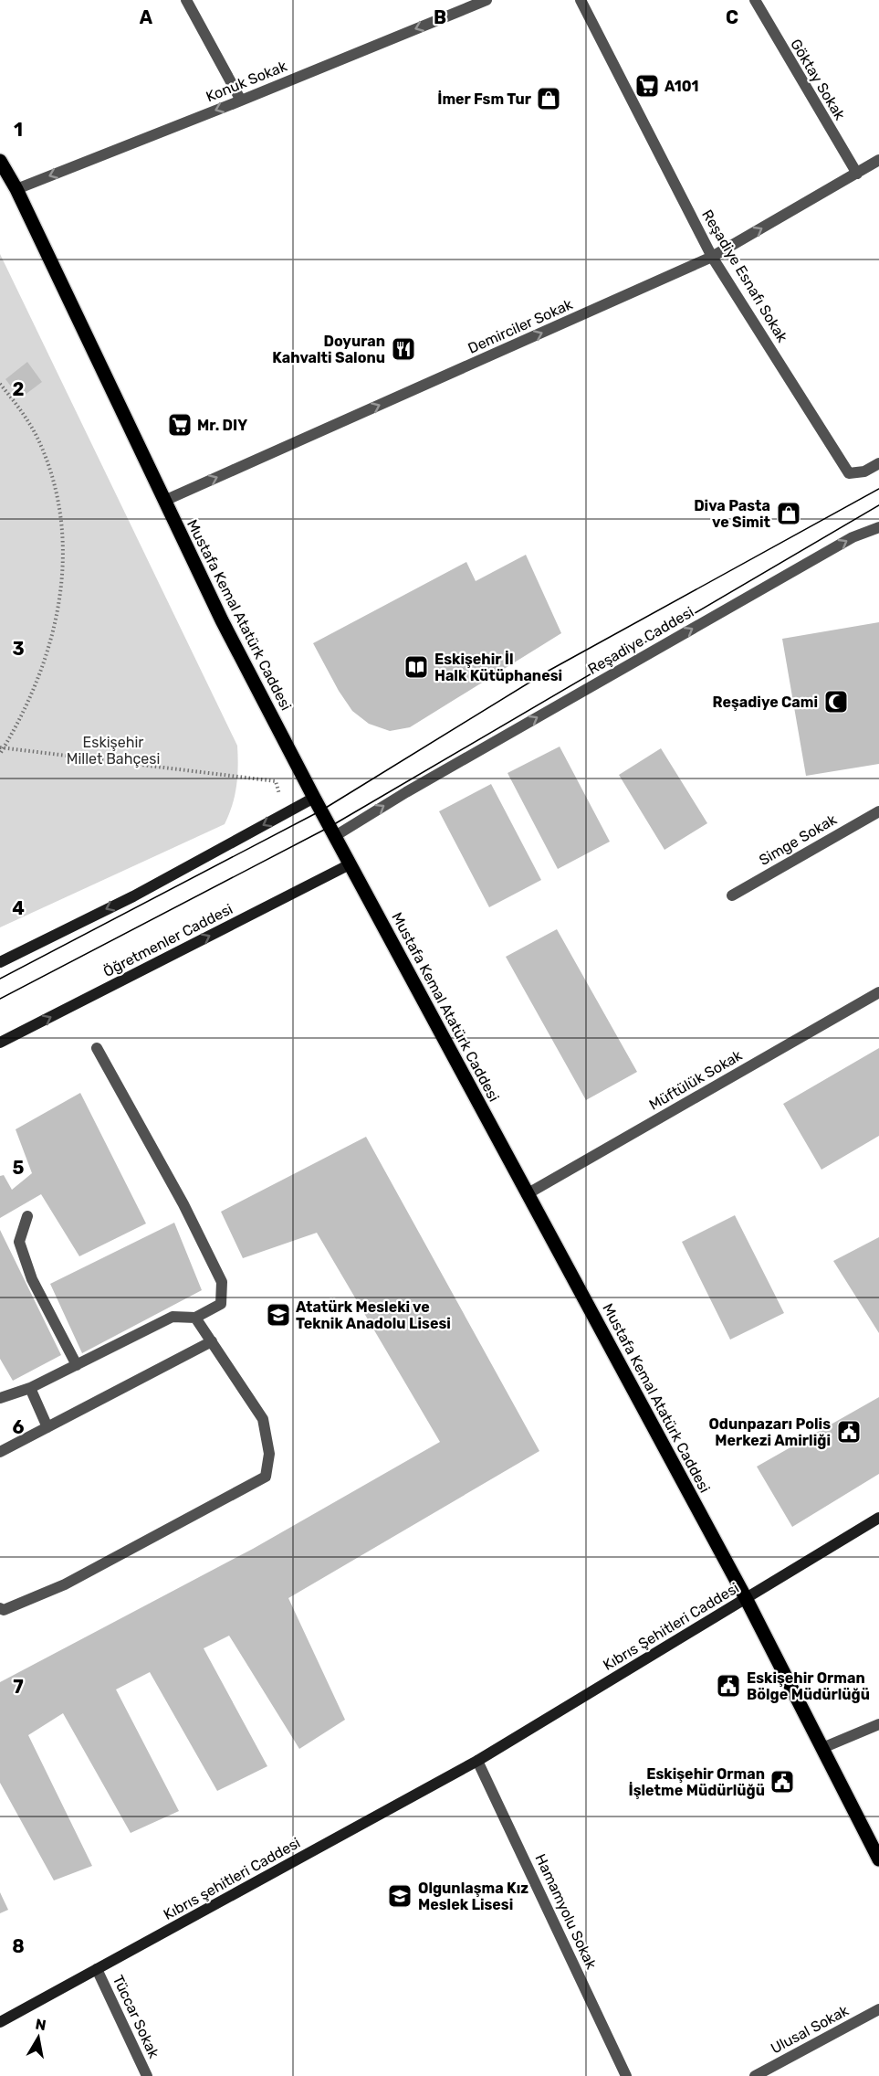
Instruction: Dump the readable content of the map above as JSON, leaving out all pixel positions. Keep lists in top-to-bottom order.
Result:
{
  "streets": {
    "main road": [
      "Mustafa Kemal Atatürk Caddesi",
      "Öğretmenler Caddesi",
      "Kıbrıs Şehitleri Caddesi",
      "Kıbrıs şehitleri Caddesi"
    ],
    "street": [
      "Göktay Sokak",
      "Konuk Sokak",
      "Reşadiye Esnafı Sokak",
      "Demirciler Sokak",
      "Reşadiye Caddesi",
      "Simge Sokak",
      "Müftülük Sokak",
      "Hamamyolu Sokak",
      "Tüccar Sokak",
      "Ulusal Sokak"
    ]
  },
  "crossings": [
    ["Göktay Sokak", "Demirciler Sokak"],
    ["Konuk Sokak", "Mustafa Kemal Atatürk Caddesi"],
    ["Reşadiye Esnafı Sokak", "Demirciler Sokak"],
    ["Demirciler Sokak", "Mustafa Kemal Atatürk Caddesi"],
    ["Mustafa Kemal Atatürk Caddesi", "Reşadiye Caddesi"],
    ["Mustafa Kemal Atatürk Caddesi", "Öğretmenler Caddesi"],
    ["Mustafa Kemal Atatürk Caddesi", "Müftülük Sokak"],
    ["Mustafa Kemal Atatürk Caddesi", "Kıbrıs Şehitleri Caddesi"],
    ["Kıbrıs Şehitleri Caddesi", "Kıbrıs şehitleri Caddesi"],
    ["Kıbrıs Şehitleri Caddesi", "Hamamyolu Sokak"],
    ["Kıbrıs şehitleri Caddesi", "Hamamyolu Sokak"],
    ["Kıbrıs şehitleri Caddesi", "Tüccar Sokak"]
  ],
  "one_way": ["Konuk Sokak", "Demirciler Sokak", "Reşadiye Caddesi"],
  "parks": ["Eskişehir Millet Bahçesi"],
  "places": {
    "supermarket": ["A101", "Mr. DIY"],
    "shop": ["İmer Fsm Tur", "Diva Pasta ve Simit"],
    "restaurant": ["Doyuran Kahvalti Salonu"],
    "library": ["Eskişehir İl Halk Kütüphanesi"],
    "mosque": ["Reşadiye Cami"],
    "school or university": ["Atatürk Mesleki ve Teknik Anadolu Lisesi", "Olgunlaşma Kız Meslek Lisesi"],
    "public building": ["Odunpazarı Polis Merkezi Amirliği", "Eskişehir Orman Bölge Müdürlüğü", "Eskişehir Orman İşletme Müdürlüğü"]
  },
  "north": "top",
  "grid": {
    "columns": ["A", "B", "C"],
    "rows": [
      "1",
      "2",
      "3",
      "4",
      "5",
      "6",
      "7",
      "8"
    ]
  }
}
